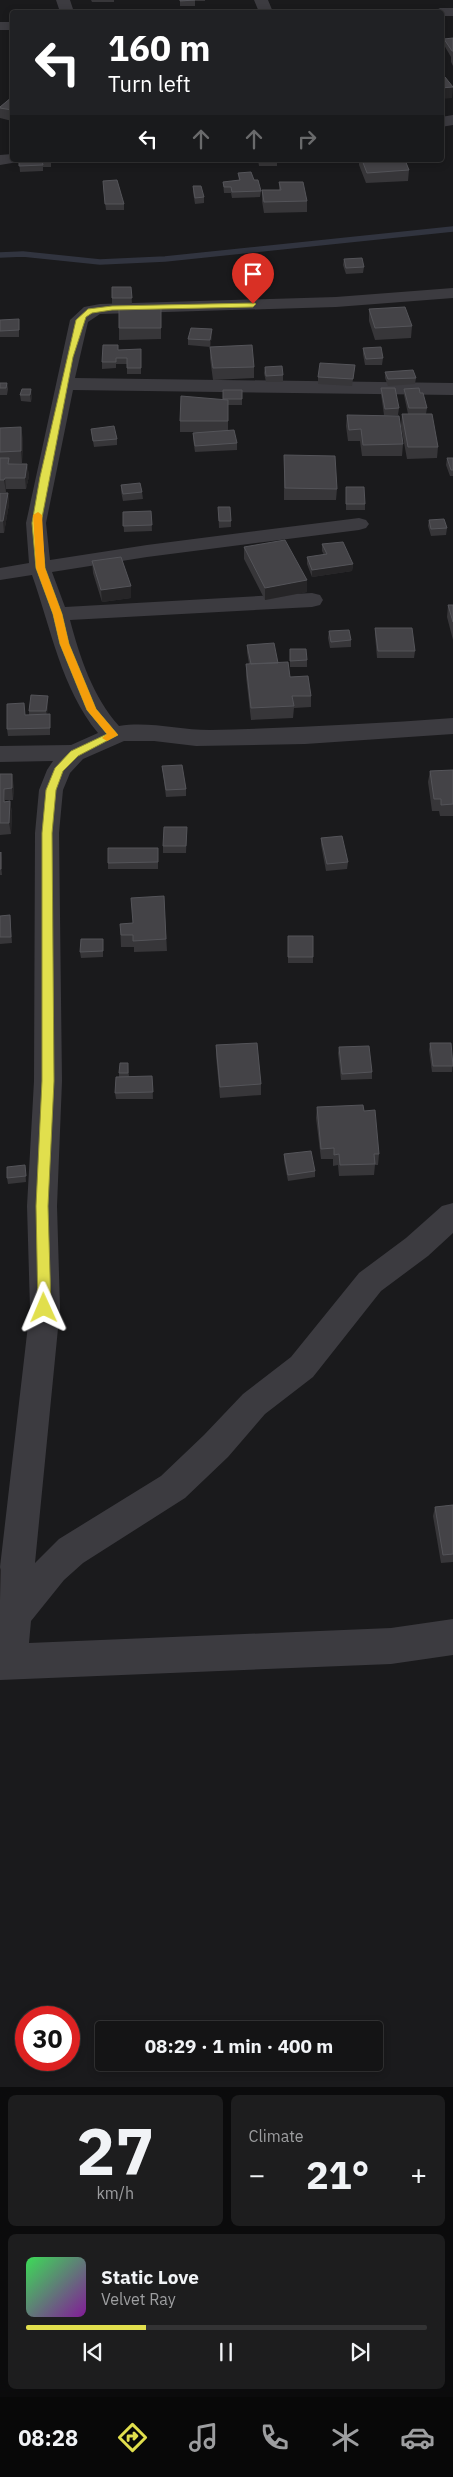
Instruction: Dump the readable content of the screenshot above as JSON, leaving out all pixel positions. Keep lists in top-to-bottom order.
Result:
{
  "page": {
    "turn": ["160 m", "Turn left"],
    "limit": "30",
    "trip": "08:29 · 1 min · 400 m",
    "tile": [
      ["27", "km/h"],
      "Climate"
    ],
    "heat": ["−", "21°", "+"],
    "song": ["Static Love", "Velvet Ray"],
    "tabs": "08:28"
  }
}
